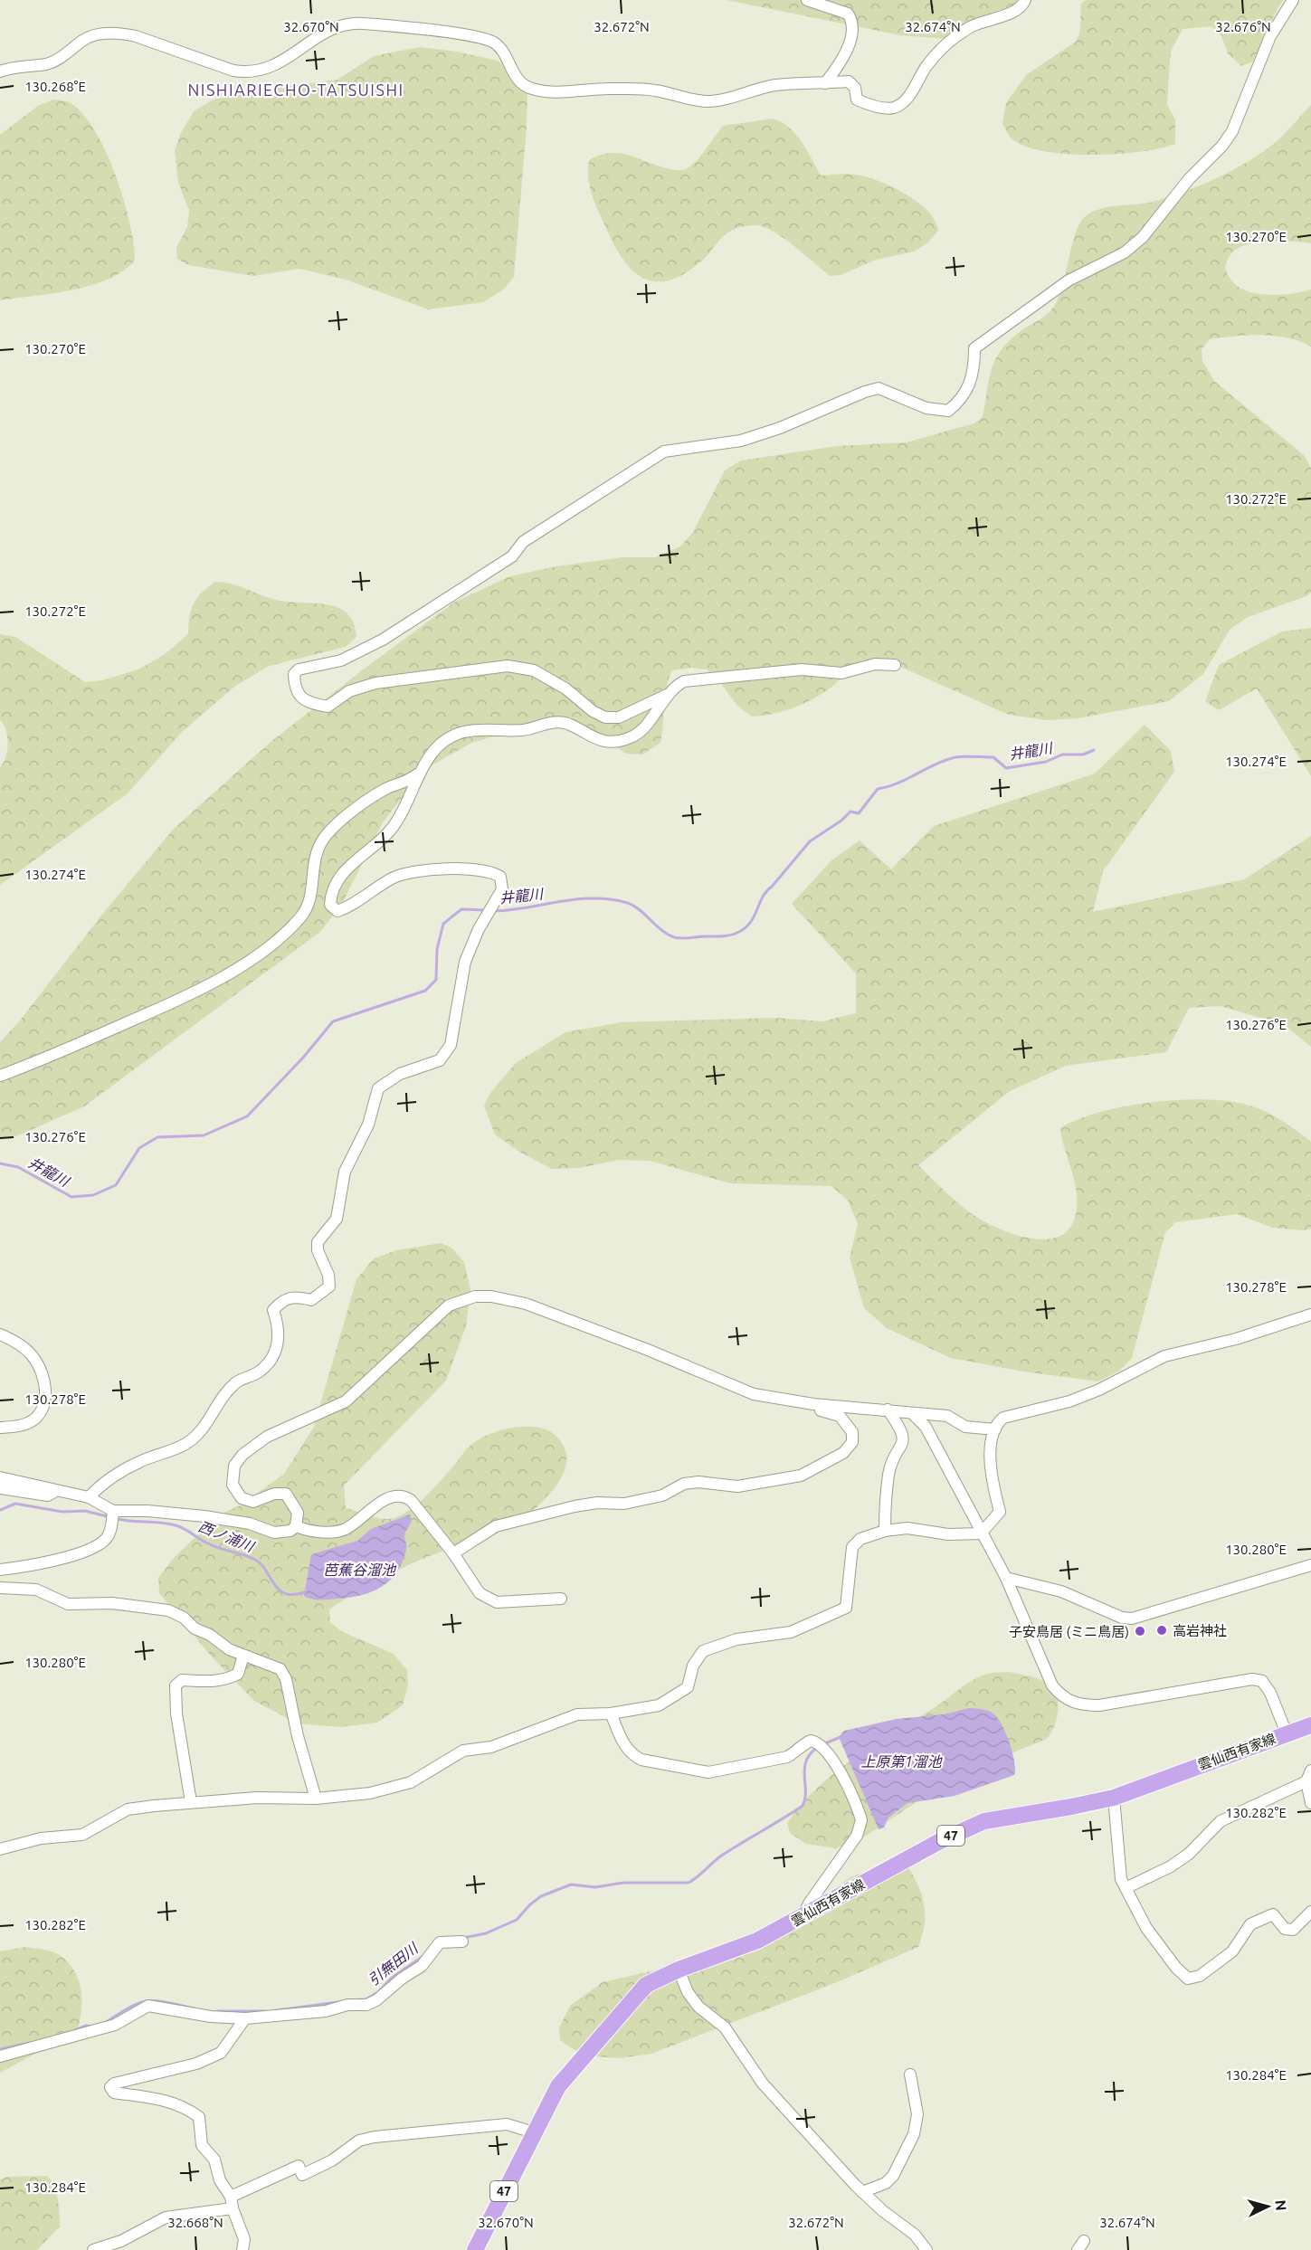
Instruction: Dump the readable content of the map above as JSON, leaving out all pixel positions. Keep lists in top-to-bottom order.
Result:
{
  "streets": {
    "main road": ["雲仙西有家線", "47"]
  },
  "districts": ["NISHIARIECHO-TATSUISHI"],
  "water": [
    "井龍川",
    "西ノ浦川",
    "芭蕉谷溜池",
    "上原第1溜池",
    "引無田川"
  ],
  "places": ["高岩神社", "子安鳥居 (ミニ鳥居)"],
  "north": "right",
  "coordinates": [
    "32.670°N",
    "32.672°N",
    "32.674°N",
    "32.676°N",
    "130.268°E",
    "130.270°E",
    "130.272°E",
    "130.274°E",
    "130.276°E",
    "130.278°E",
    "130.280°E",
    "130.282°E",
    "130.284°E",
    "32.668°N"
  ]
}
